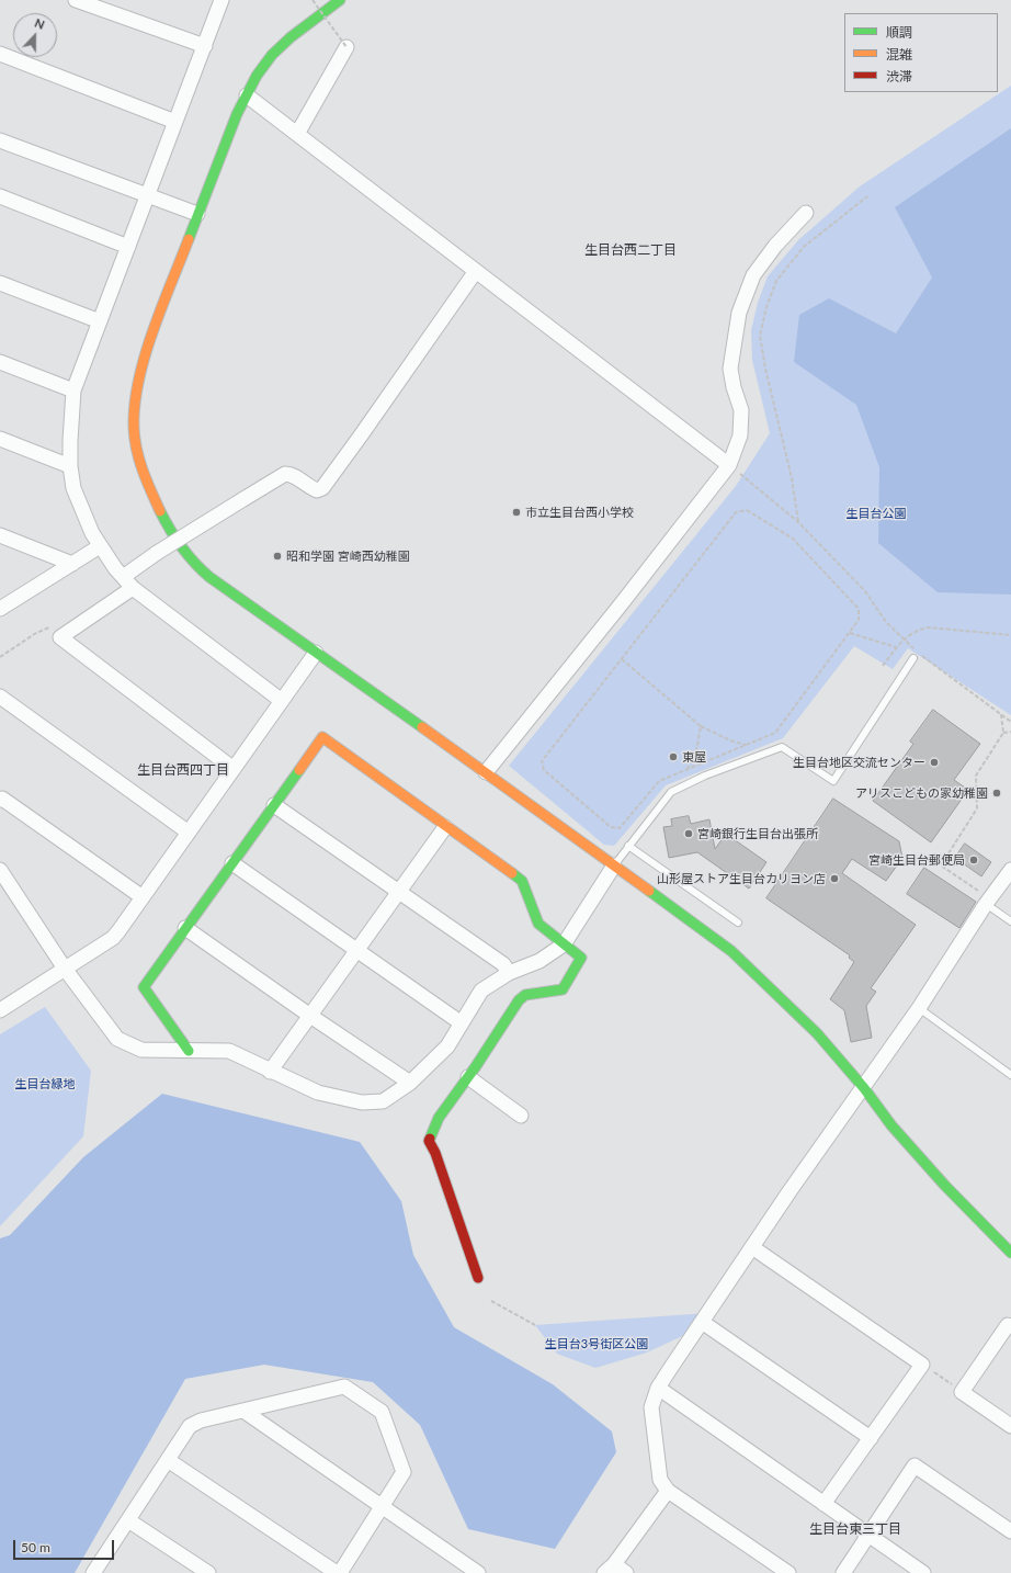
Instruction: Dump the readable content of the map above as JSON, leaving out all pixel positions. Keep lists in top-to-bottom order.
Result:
{
  "districts": ["生目台西二丁目", "生目台西四丁目", "生目台東三丁目"],
  "parks": ["生目台公園", "生目台緑地", "生目台3号街区公園"],
  "places": [
    "市立生目台西小学校",
    "昭和学園 宮崎西幼稚園",
    "東屋",
    "生目台地区交流センター",
    "アリスこどもの家幼稚園",
    "宮崎銀行生目台出張所",
    "宮崎生目台郵便局",
    "山形屋ストア生目台カリヨン店"
  ],
  "legend": ["順調", "混雑", "渋滞"],
  "scale_bar": "50 m",
  "north": "top"
}
